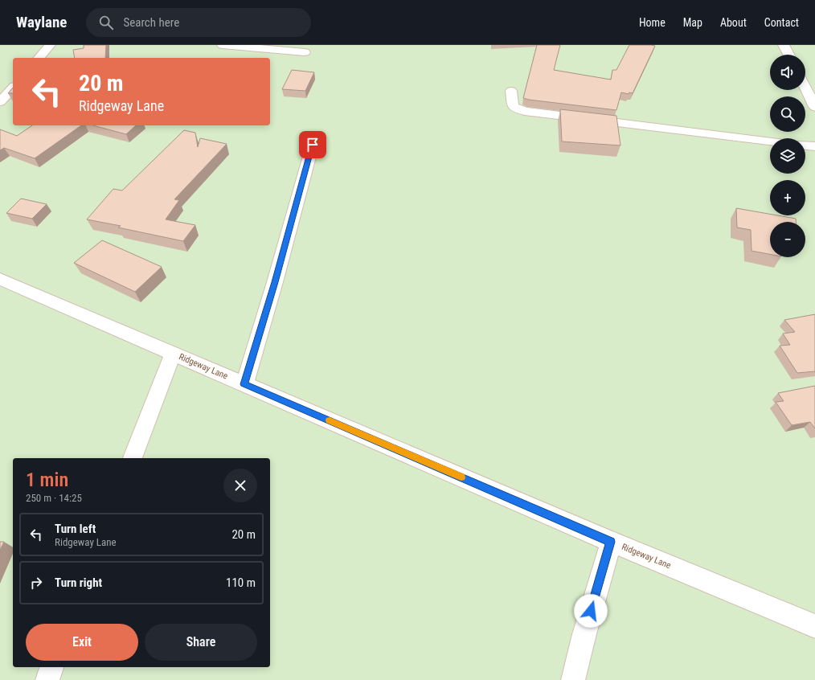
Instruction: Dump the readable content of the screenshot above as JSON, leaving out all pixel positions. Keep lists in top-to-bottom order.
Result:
{
  "streets": {
    "street": ["Ridgeway Lane"]
  },
  "page": {
    "header": "Waylane",
    "search": "Search here",
    "nav": [
      "Home",
      "Map",
      "About",
      "Contact"
    ],
    "map_buttons": ["+", "−"],
    "turn": ["20 m", "Ridgeway Lane"],
    "heading": ["1 min", "250 m · 14:25"],
    "list": [
      {
        "name": "Turn left",
        "note": "Ridgeway Lane",
        "value": "20 m"
      },
      {
        "name": "Turn right",
        "value": "110 m"
      }
    ],
    "buttons": ["Exit", "Share"]
  }
}
